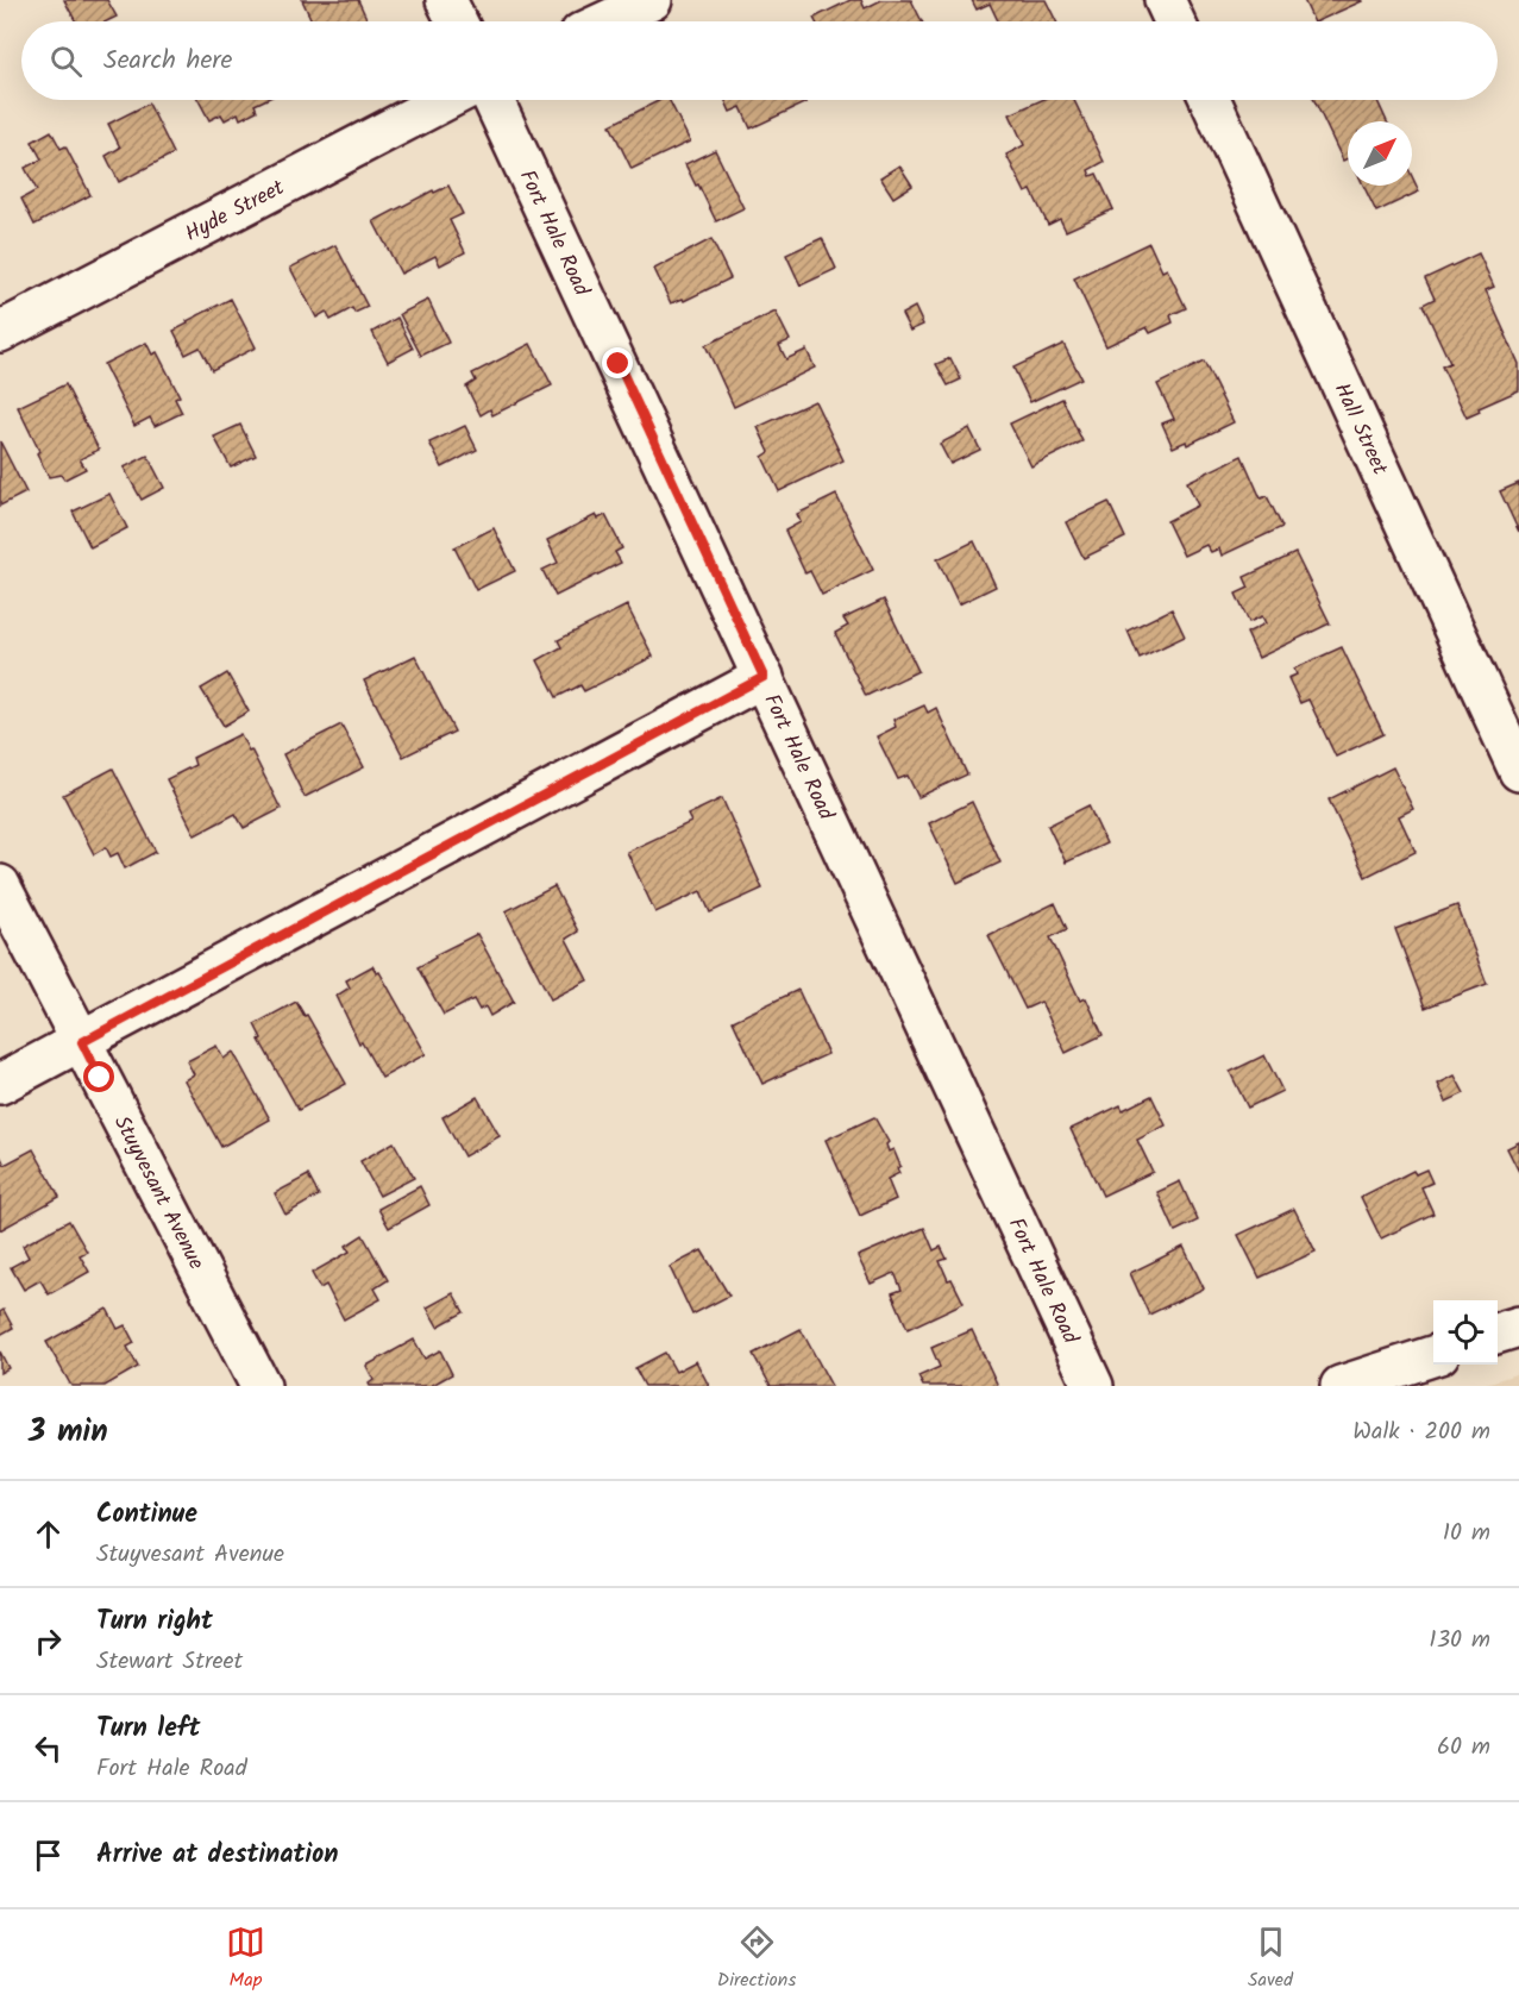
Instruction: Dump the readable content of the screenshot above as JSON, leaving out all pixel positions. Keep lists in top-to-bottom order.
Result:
{
  "streets": {
    "street": [
      "Hyde Street",
      "Fort Hale Road",
      "Hall Street",
      "Stuyvesant Avenue"
    ]
  },
  "north": "top right",
  "page": {
    "search": "Search here",
    "heading": ["3 min", "Walk · 200 m"],
    "list": [
      ["Continue", "Stuyvesant Avenue", "10 m"],
      ["Turn right", "Stewart Street", "130 m"],
      ["Turn left", "Fort Hale Road", "60 m"],
      "Arrive at destination"
    ],
    "nav": ["Map", "Directions", "Saved"]
  }
}
